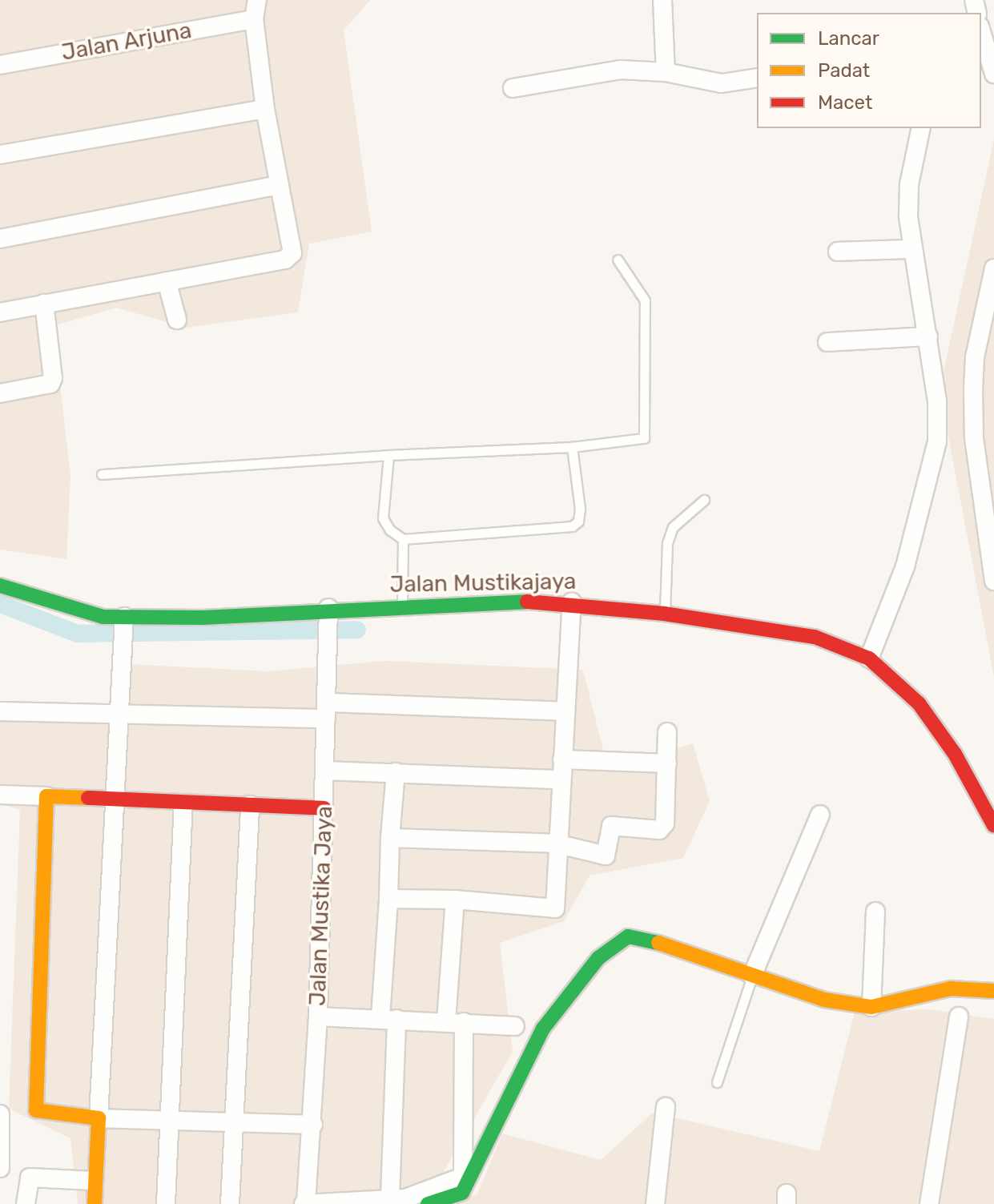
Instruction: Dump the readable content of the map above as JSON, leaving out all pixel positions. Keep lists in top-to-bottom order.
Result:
{
  "streets": {
    "street": ["Jalan Arjuna", "Jalan Mustikajaya", "Jalan Mustika Jaya"]
  },
  "crossings": [
    ["Jalan Mustikajaya", "Jalan Mustika Jaya"]
  ],
  "legend": ["Lancar", "Padat", "Macet"]
}
